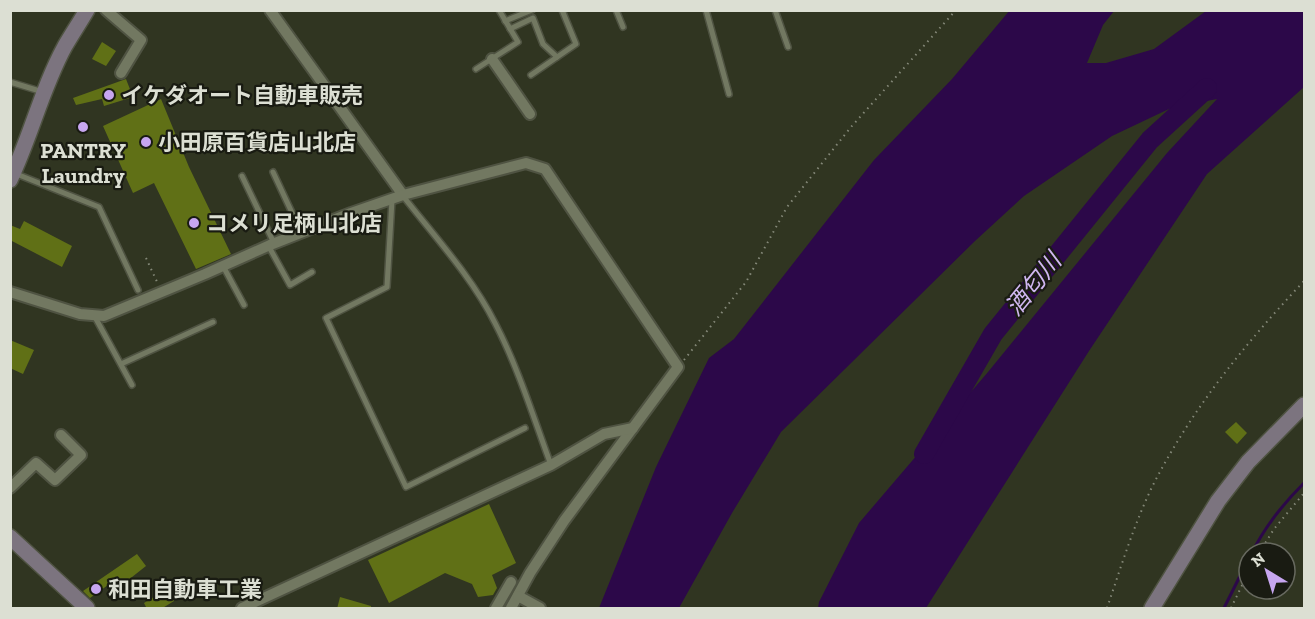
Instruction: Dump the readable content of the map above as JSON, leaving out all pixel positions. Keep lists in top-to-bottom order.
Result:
{
  "water": ["酒匂川"],
  "places": [
    "イケダオート自動車販売",
    "PANTRY Laundry",
    "小田原百貨店山北店",
    "コメリ足柄山北店",
    "和田自動車工業"
  ],
  "north": "top left"
}
